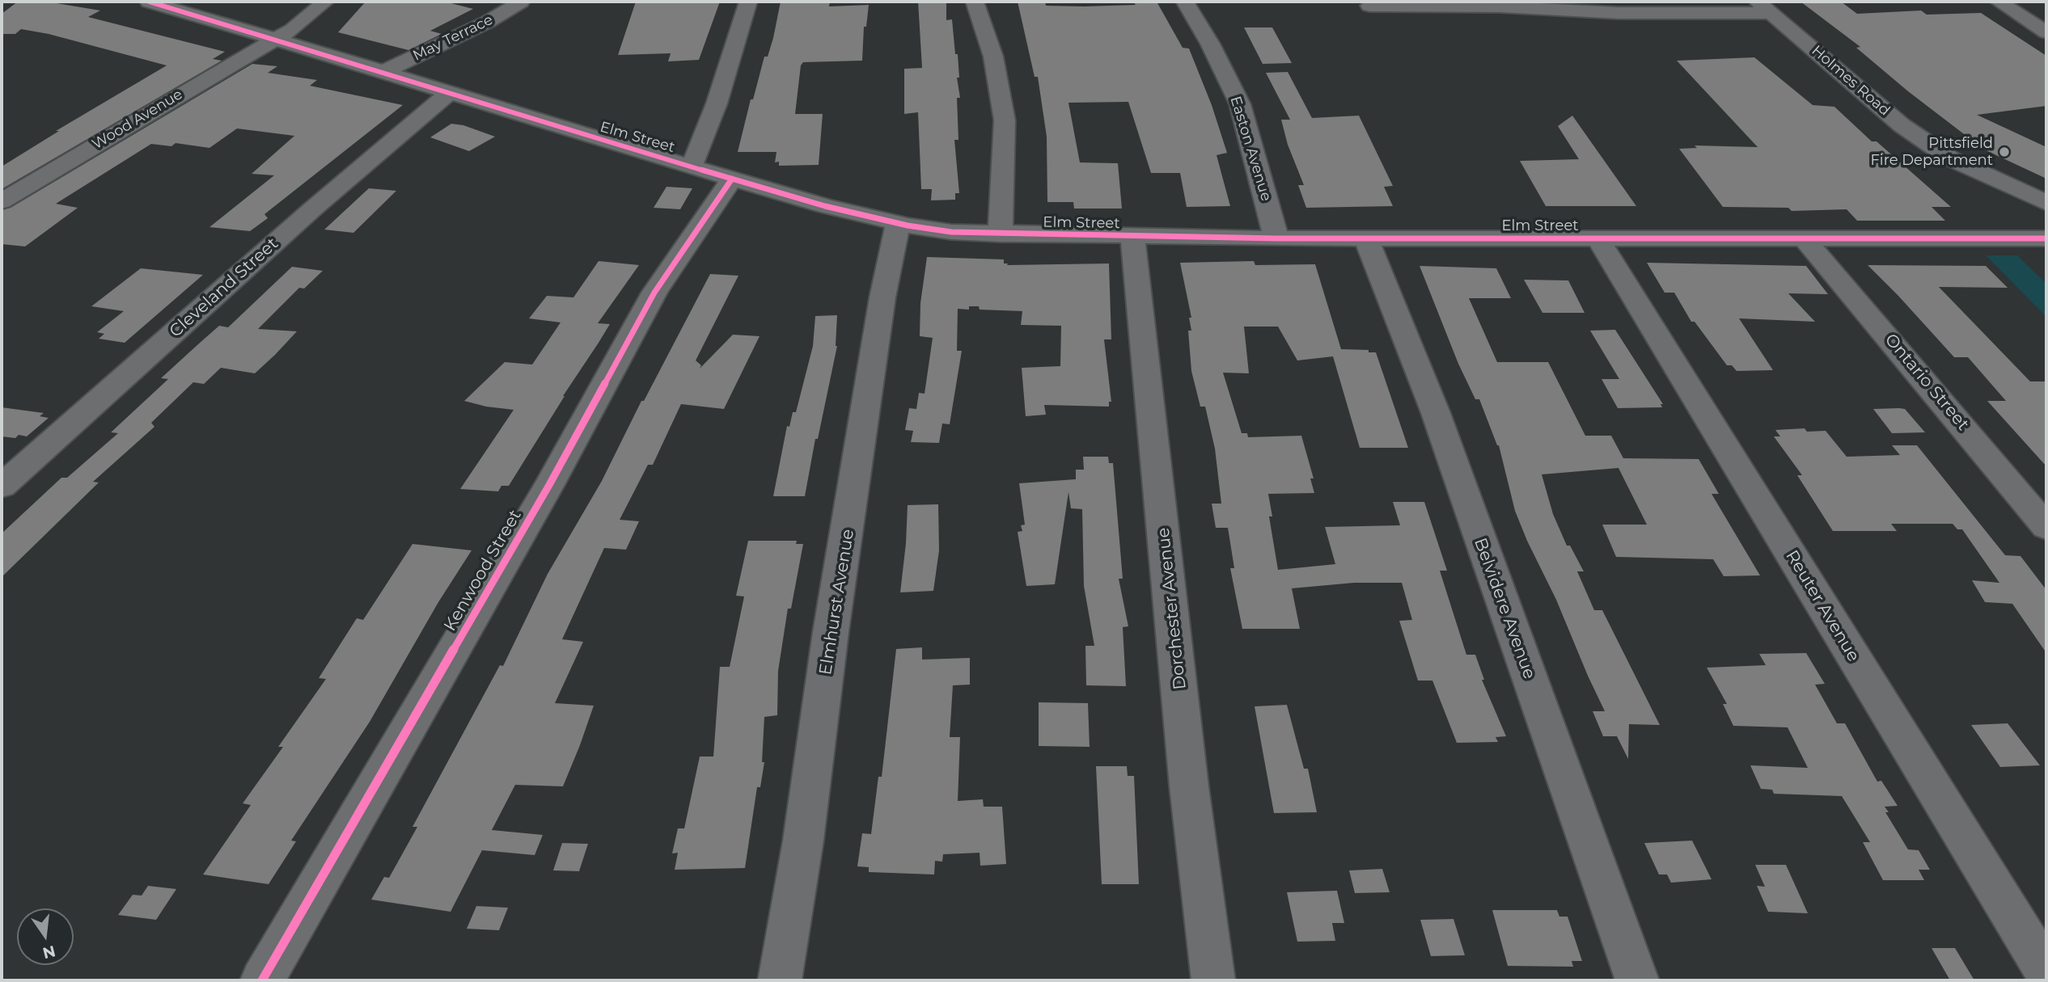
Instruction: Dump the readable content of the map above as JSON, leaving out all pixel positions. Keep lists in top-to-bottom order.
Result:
{
  "streets": {
    "street": [
      "May Terrace",
      "Holmes Road",
      "Wood Avenue",
      "Elm Street",
      "Easton Avenue",
      "Cleveland Street",
      "Ontario Street",
      "Kenwood Street",
      "Elmhurst Avenue",
      "Reuter Avenue",
      "Dorchester Avenue",
      "Belvidere Avenue"
    ]
  },
  "crossings": [
    ["May Terrace", "Elm Street"],
    ["Wood Avenue", "Elm Street"],
    ["Elm Street", "Easton Avenue"],
    ["Elm Street", "Cleveland Street"],
    ["Elm Street", "Ontario Street"],
    ["Elm Street", "Kenwood Street"],
    ["Elm Street", "Elmhurst Avenue"],
    ["Elm Street", "Reuter Avenue"],
    ["Elm Street", "Dorchester Avenue"],
    ["Elm Street", "Belvidere Avenue"]
  ],
  "places": ["Pittsfield Fire Department"],
  "north": "bottom"
}
